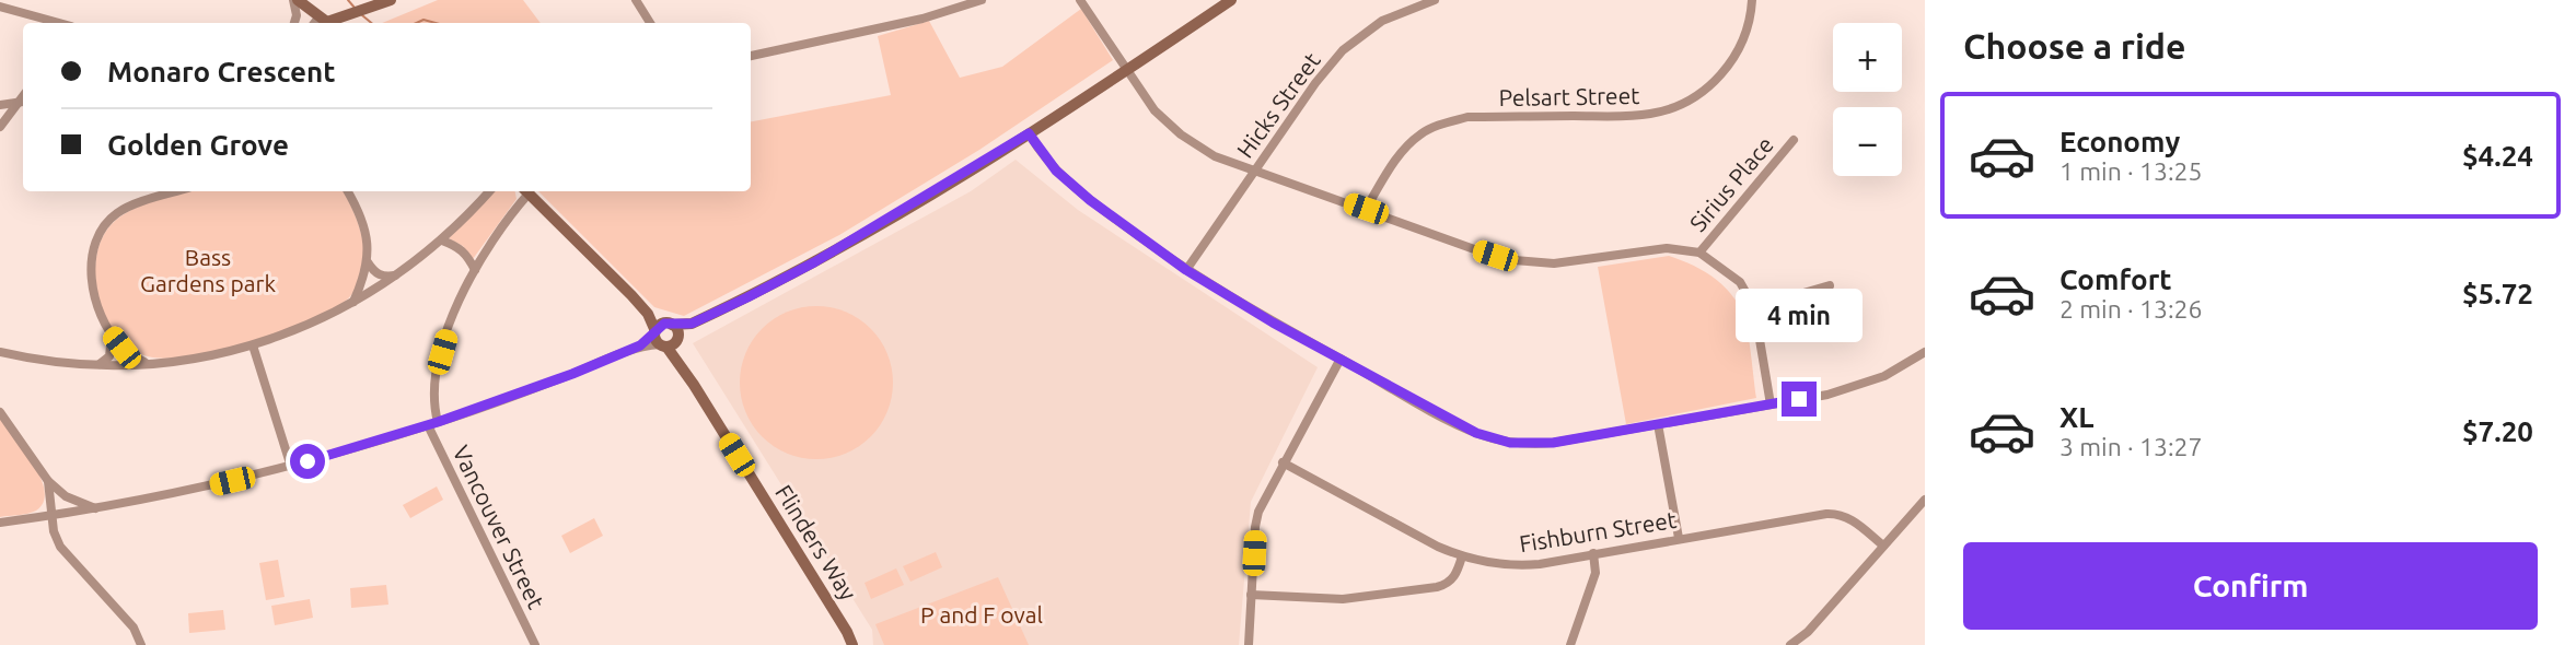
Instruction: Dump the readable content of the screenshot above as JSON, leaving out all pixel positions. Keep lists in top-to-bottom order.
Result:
{
  "streets": {
    "street": [
      "Pelsart Street",
      "Hicks Street",
      "Sirius Place",
      "Vancouver Street",
      "Fishburn Street",
      "Flinders Way"
    ]
  },
  "parks": ["Bass Gardens park", "P and F oval"],
  "page": {
    "heading": "Choose a ride",
    "map_buttons": ["+", "−"],
    "banner": ["Monaro Crescent", "Golden Grove"],
    "list": [
      {
        "name": "Economy",
        "note": "1 min · 13:25",
        "value": "$4.24"
      },
      {
        "name": "Comfort",
        "note": "2 min · 13:26",
        "value": "$5.72"
      },
      {
        "name": "XL",
        "note": "3 min · 13:27",
        "value": "$7.20"
      }
    ],
    "bubble": "4 min",
    "buttons": "Confirm"
  }
}
